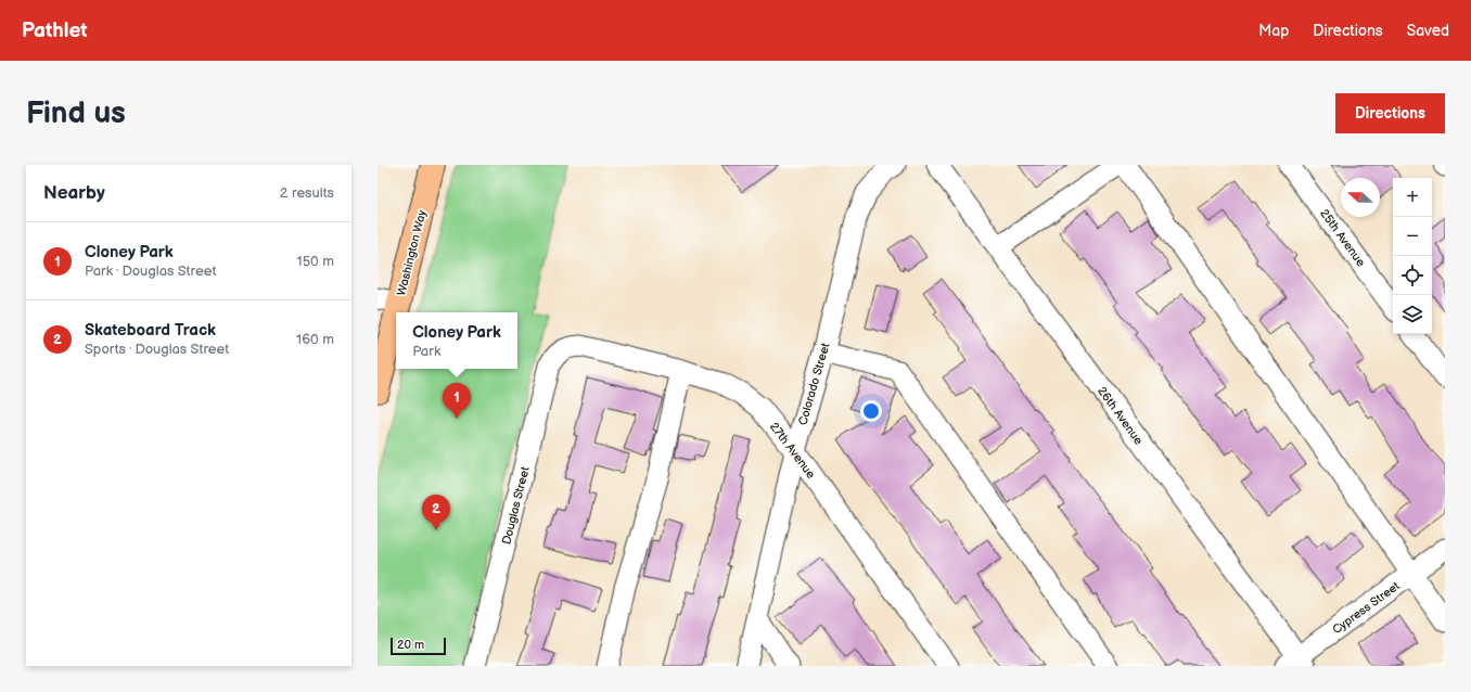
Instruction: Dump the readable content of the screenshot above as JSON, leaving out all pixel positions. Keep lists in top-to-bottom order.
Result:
{
  "streets": {
    "main road": ["Washington Way"],
    "street": [
      "25th Avenue",
      "Colorado Street",
      "26th Avenue",
      "27th Avenue",
      "Douglas Street",
      "Cypress Street"
    ]
  },
  "crossings": [
    ["Colorado Street", "27th Avenue"],
    ["26th Avenue", "Cypress Street"],
    ["27th Avenue", "Douglas Street"]
  ],
  "scale_bar": "20 m",
  "north": "left",
  "page": {
    "header": "Pathlet",
    "nav": ["Map", "Directions", "Saved"],
    "buttons": "Directions",
    "title": "Find us",
    "heading": ["Nearby", "2 results"],
    "map_buttons": ["+", "−"],
    "list": [
      {
        "mark": "1",
        "name": "Cloney Park",
        "note": "Park · Douglas Street",
        "value": "150 m"
      },
      {
        "mark": "2",
        "name": "Skateboard Track",
        "note": "Sports · Douglas Street",
        "value": "160 m"
      }
    ],
    "popup": ["Cloney Park", "Park"],
    "pins": ["1", "2"],
    "scale": "20 m"
  }
}
